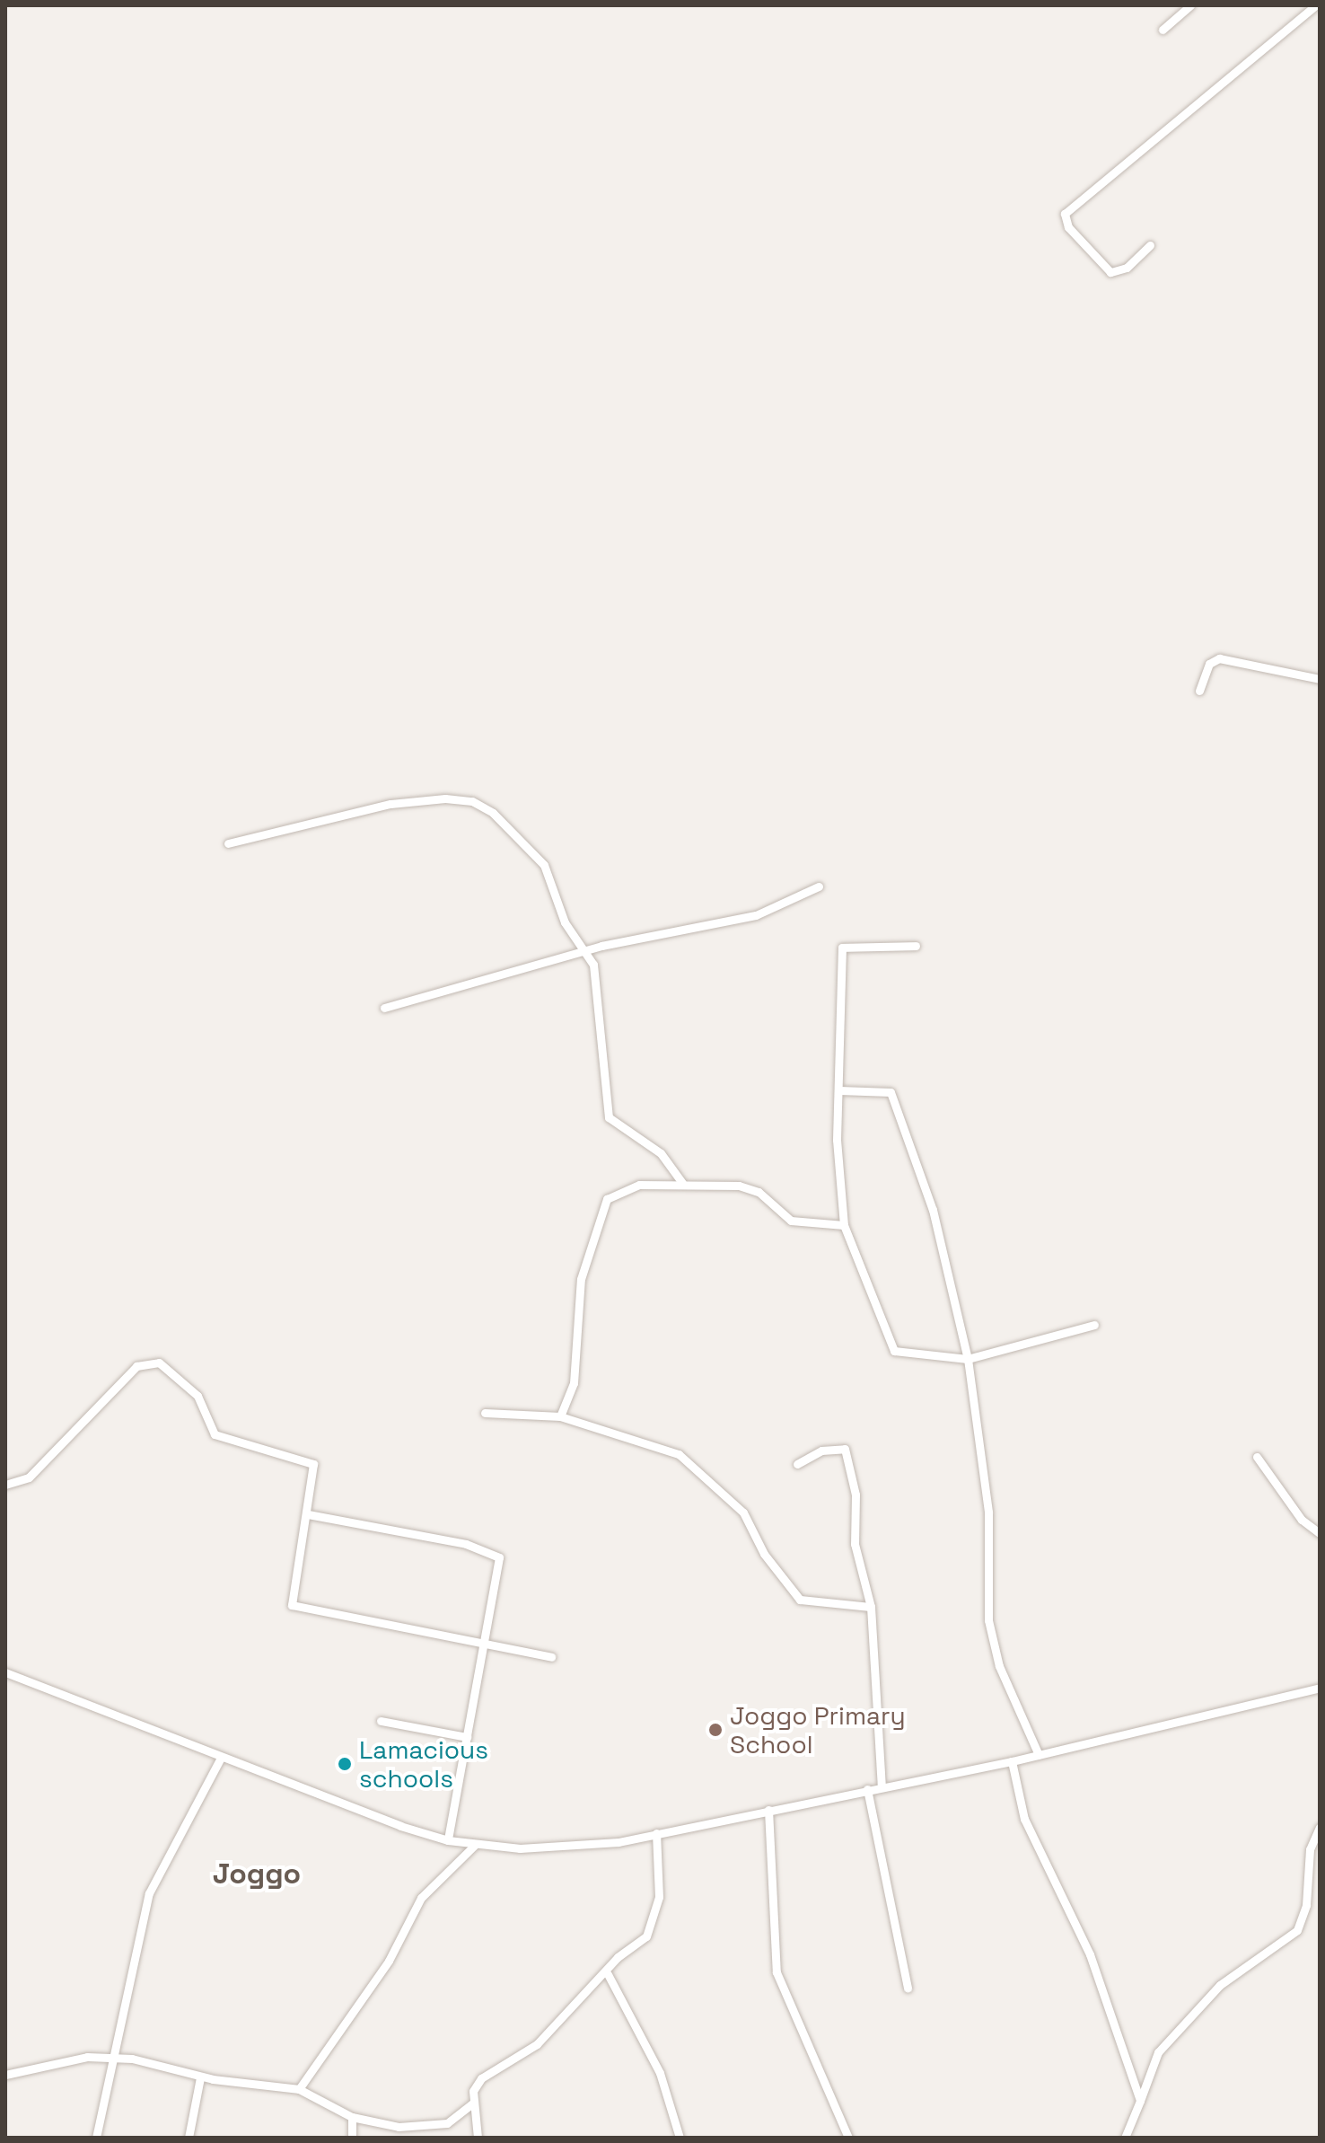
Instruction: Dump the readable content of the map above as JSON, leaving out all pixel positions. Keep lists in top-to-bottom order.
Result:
{
  "districts": ["Joggo"],
  "places": ["Joggo Primary School", "Lamacious schools"]
}
